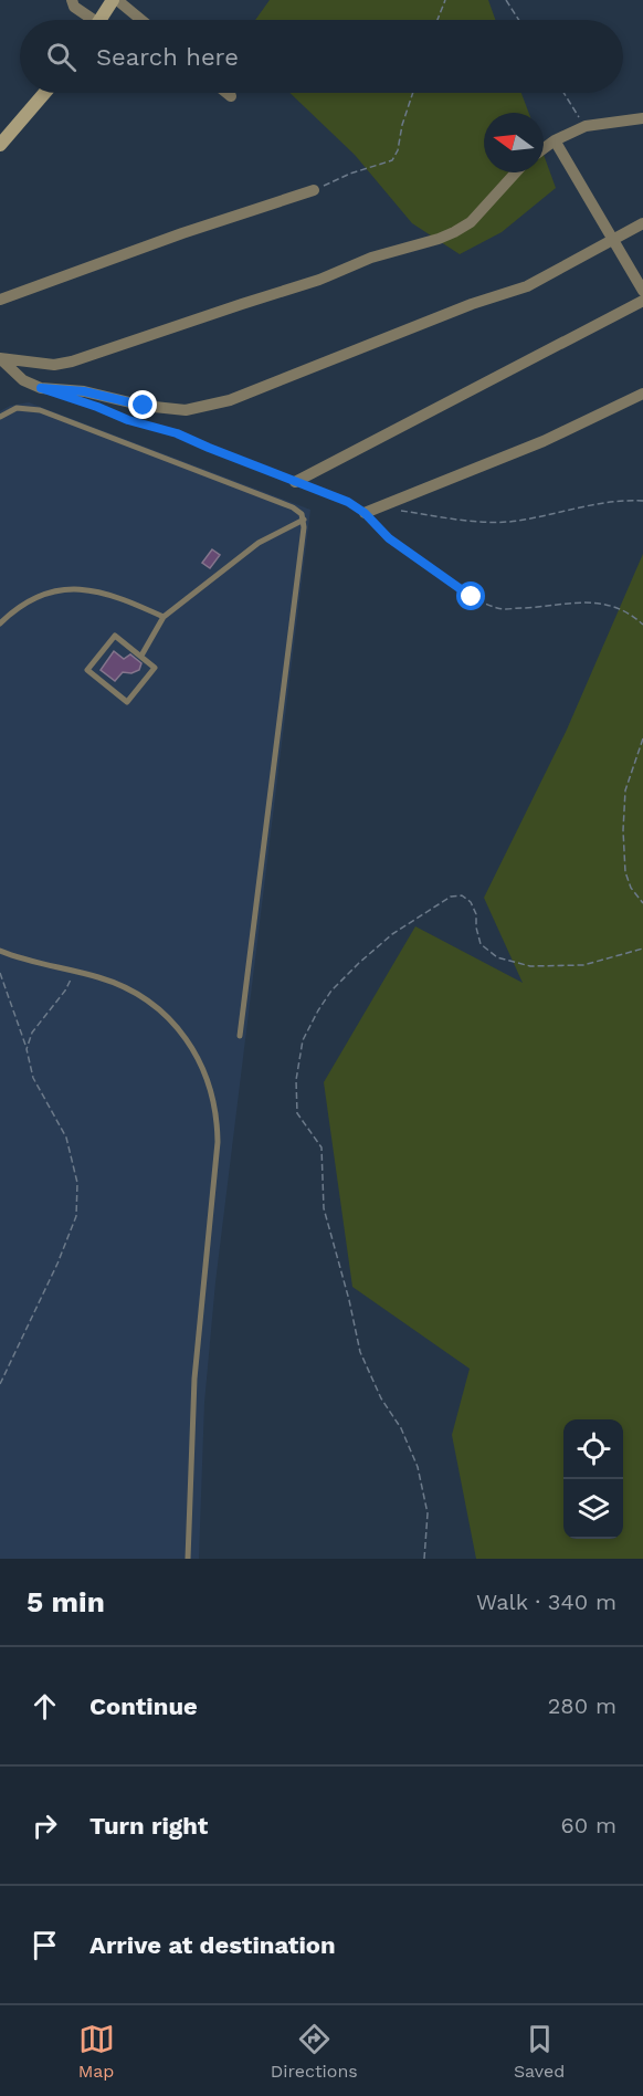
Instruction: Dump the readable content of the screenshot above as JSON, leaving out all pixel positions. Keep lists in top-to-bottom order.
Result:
{
  "north": "left",
  "page": {
    "search": "Search here",
    "heading": ["5 min", "Walk · 340 m"],
    "list": [
      ["Continue", "280 m"],
      ["Turn right", "60 m"],
      "Arrive at destination"
    ],
    "nav": ["Map", "Directions", "Saved"]
  }
}
